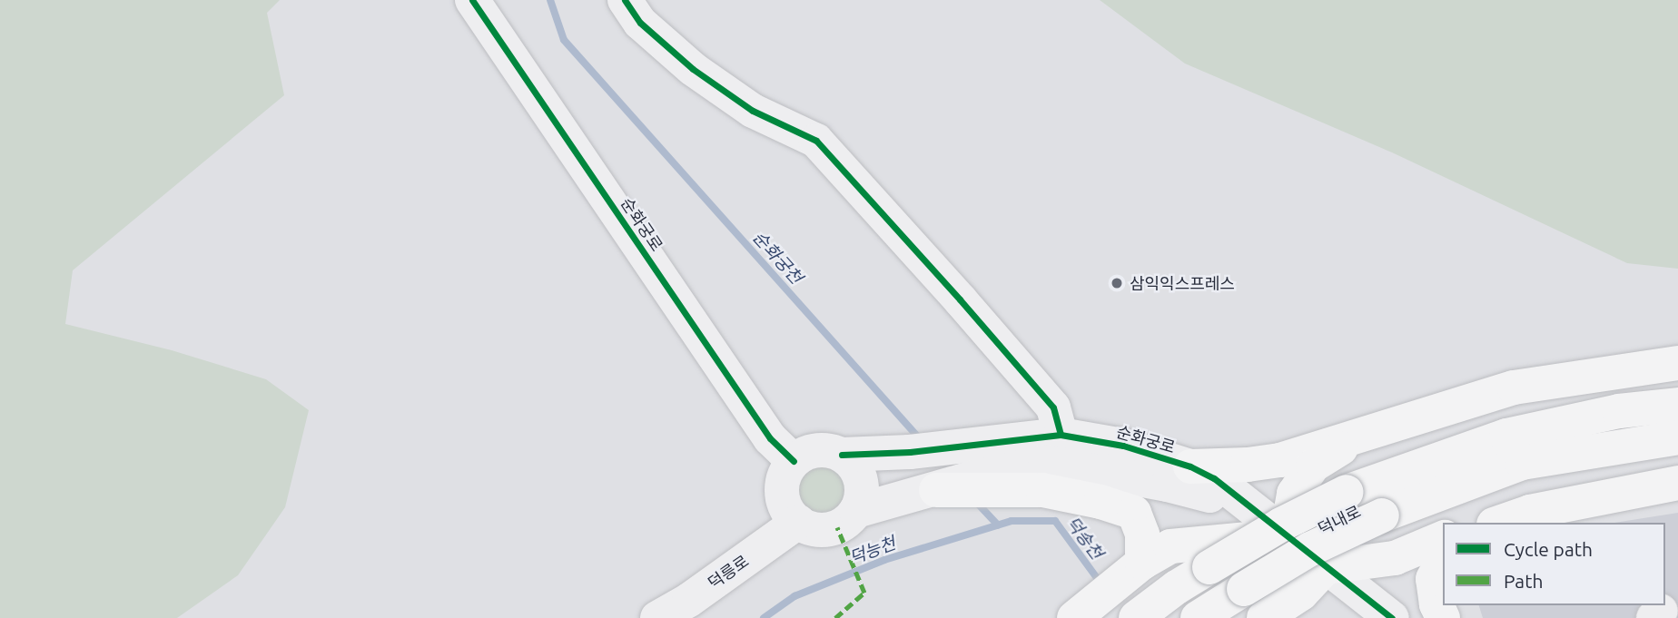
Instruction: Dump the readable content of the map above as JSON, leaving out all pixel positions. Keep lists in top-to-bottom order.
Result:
{
  "streets": {
    "highway": ["덕내로"],
    "street": ["순화궁로", "덕릉로"]
  },
  "crossings": [
    ["순화궁로", "덕릉로"]
  ],
  "water": ["순화궁천", "덕송천", "덕능천"],
  "places": ["삼익익스프레스"],
  "legend": ["Cycle path", "Path"]
}
